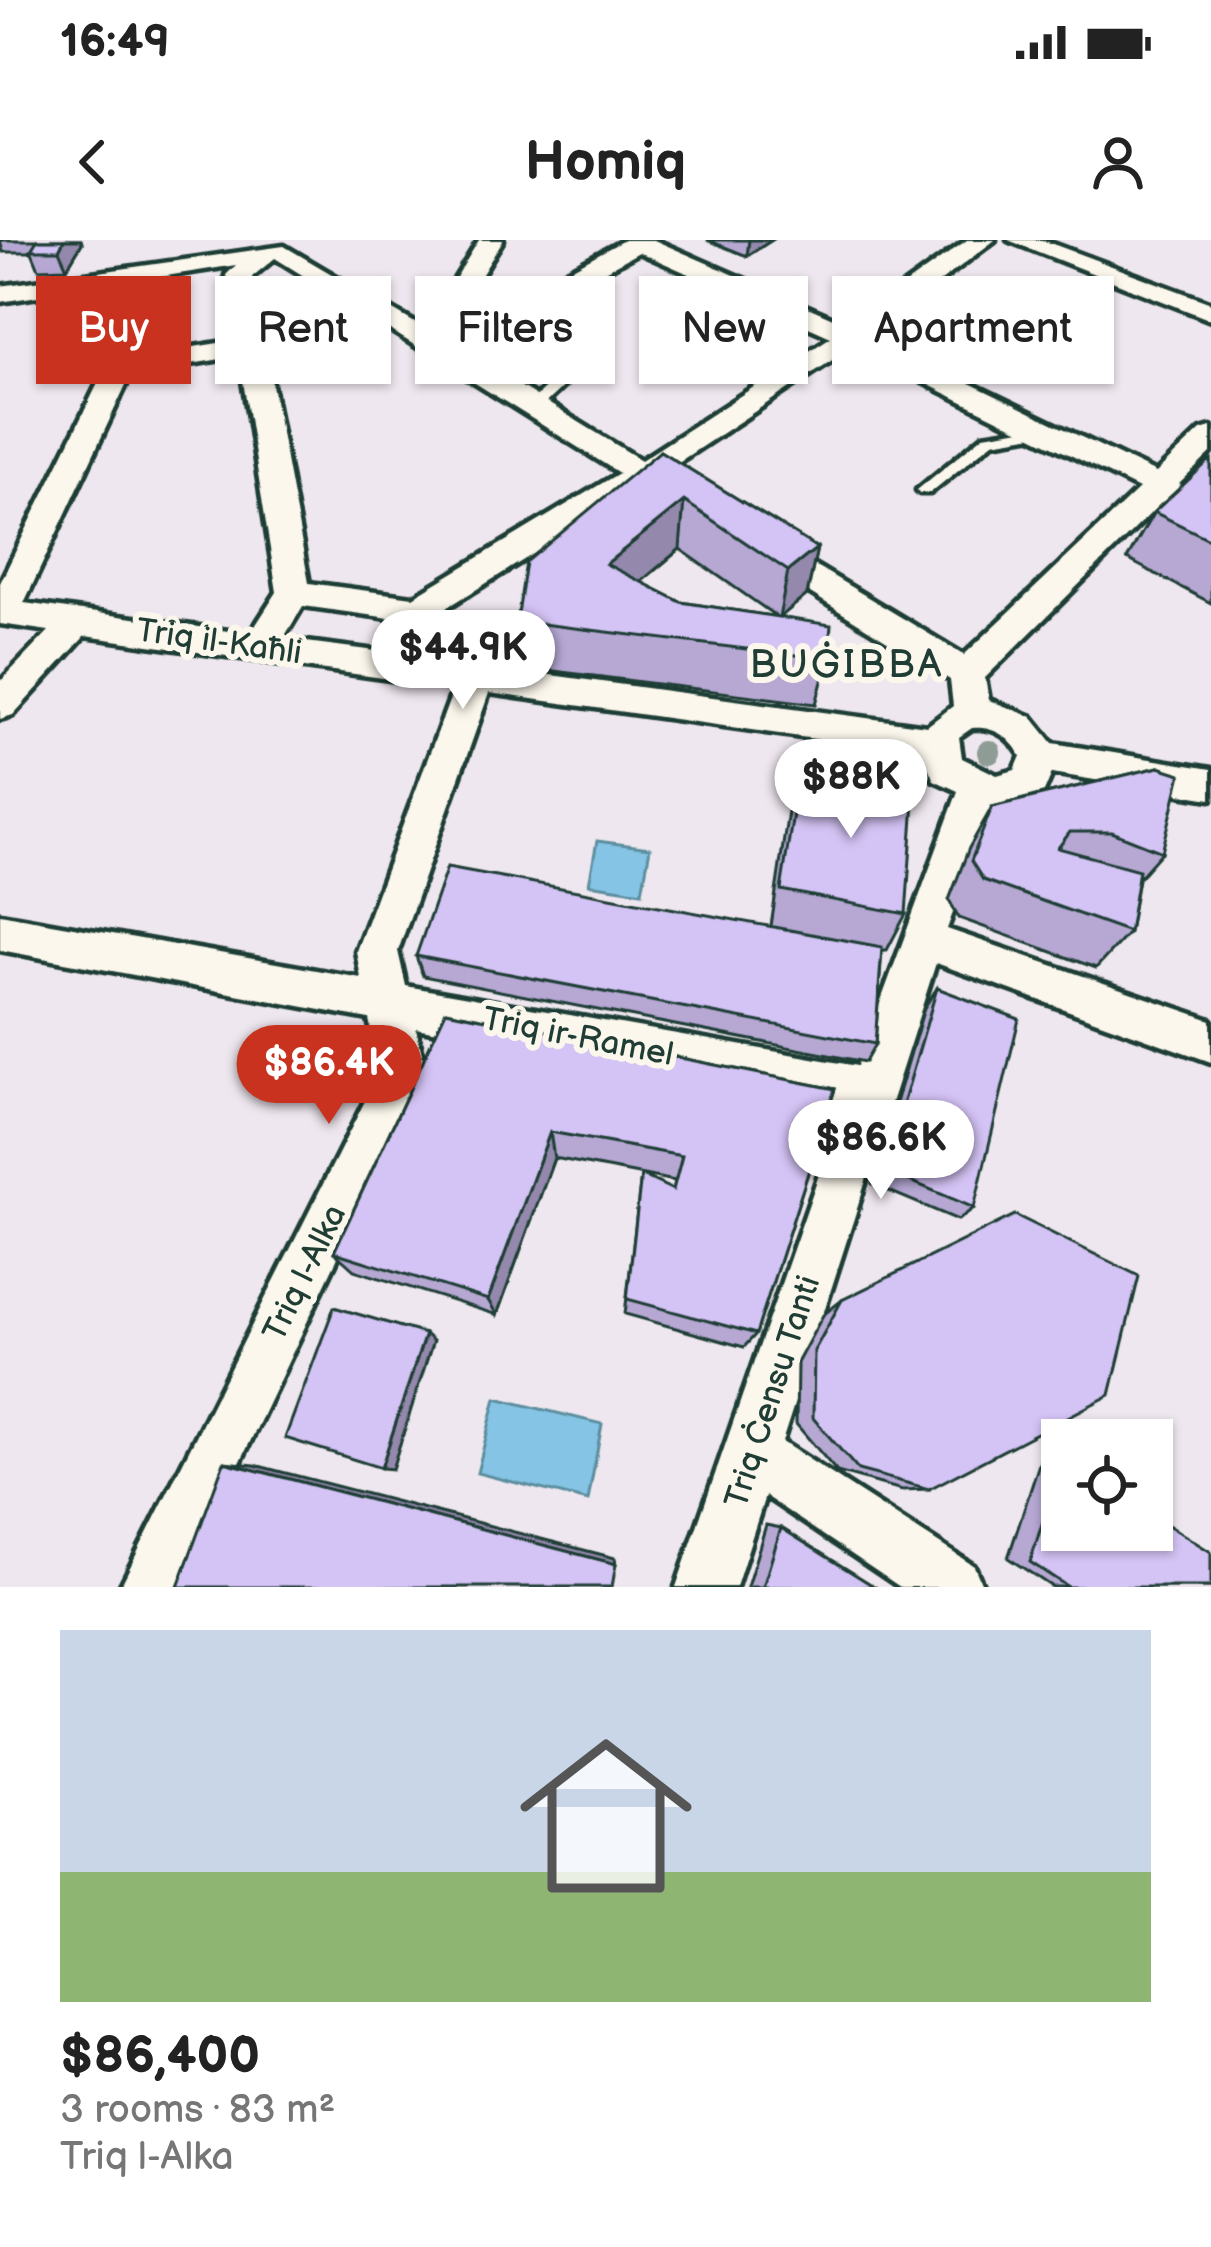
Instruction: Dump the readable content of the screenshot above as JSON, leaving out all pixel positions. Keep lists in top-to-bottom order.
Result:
{
  "streets": {
    "street": [
      "Triq il-Kaħli",
      "Triq ir-Ramel",
      "Triq l-Alka",
      "Triq Ċensu Tanti"
    ]
  },
  "crossings": [
    ["Triq il-Kaħli", "Triq l-Alka"],
    ["Triq il-Kaħli", "Triq Ċensu Tanti"],
    ["Triq ir-Ramel", "Triq l-Alka"],
    ["Triq ir-Ramel", "Triq Ċensu Tanti"]
  ],
  "districts": ["BUĠIBBA"],
  "page": {
    "status": "16:49",
    "header": "Homiq",
    "chip": [
      "Buy",
      "Rent",
      "Filters",
      "New",
      "Apartment"
    ],
    "price": [
      "$44.9K",
      "$88K",
      "$86.4K",
      "$86.6K"
    ],
    "list": [
      {
        "name": "$86,400",
        "note": "3 rooms · 83 m² · Triq l-Alka"
      }
    ]
  }
}
